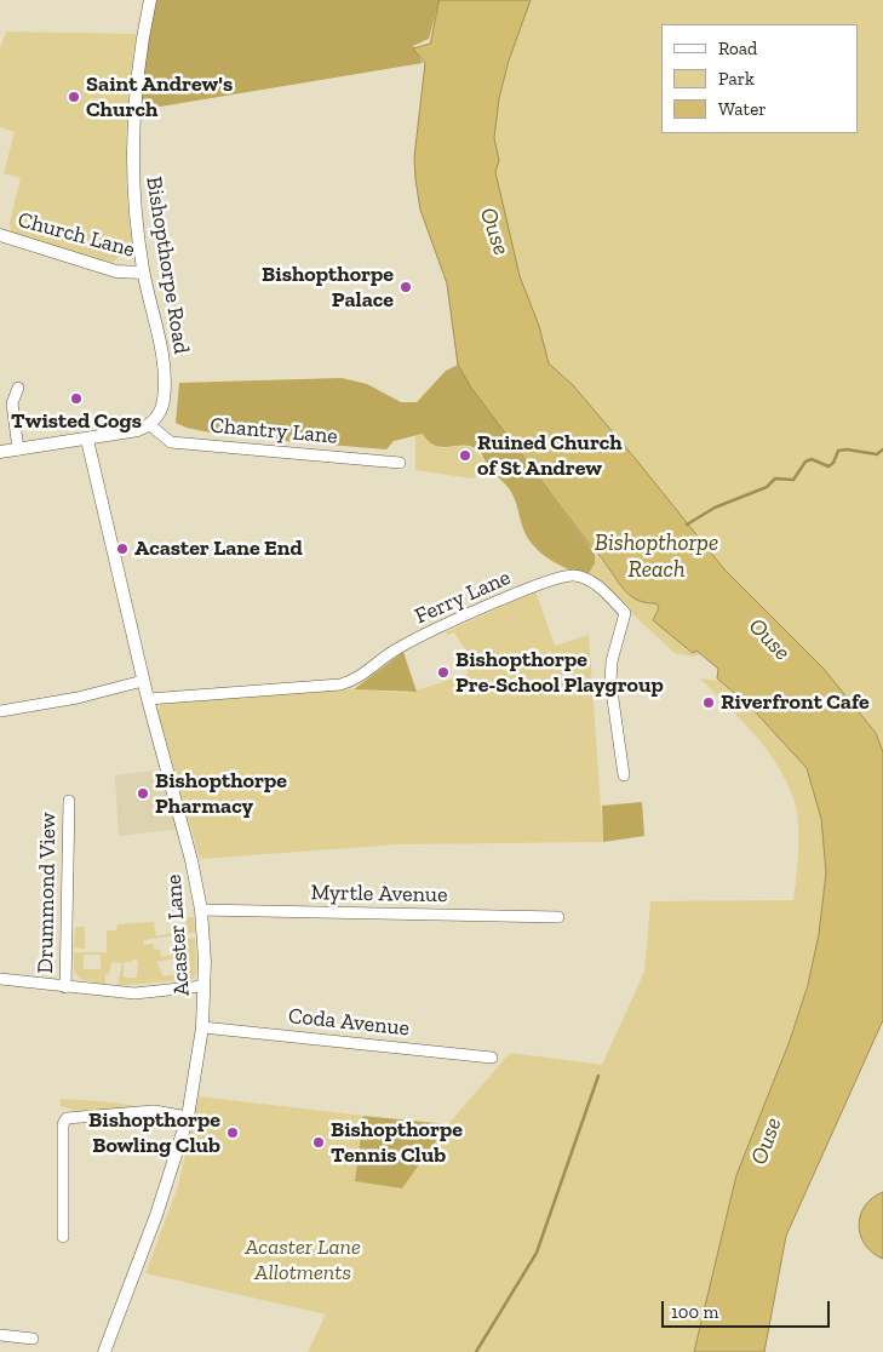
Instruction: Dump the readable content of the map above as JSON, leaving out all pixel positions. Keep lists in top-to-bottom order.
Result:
{
  "streets": {
    "street": [
      "Church Lane",
      "Bishopthorpe Road",
      "Chantry Lane",
      "Ferry Lane",
      "Drummond View",
      "Myrtle Avenue",
      "Acaster Lane",
      "Coda Avenue"
    ]
  },
  "crossings": [
    ["Church Lane", "Bishopthorpe Road"],
    ["Bishopthorpe Road", "Chantry Lane"],
    ["Ferry Lane", "Acaster Lane"],
    ["Myrtle Avenue", "Acaster Lane"],
    ["Acaster Lane", "Coda Avenue"]
  ],
  "water": ["Ouse", "Bishopthorpe Reach"],
  "parks": ["Acaster Lane Allotments"],
  "places": [
    "Saint Andrew's Church",
    "Bishopthorpe Palace",
    "Twisted Cogs",
    "Ruined Church of St Andrew",
    "Acaster Lane End",
    "Bishopthorpe Pre-School Playgroup",
    "Riverfront Cafe",
    "Bishopthorpe Pharmacy",
    "Bishopthorpe Bowling Club",
    "Bishopthorpe Tennis Club"
  ],
  "legend": ["Road", "Park", "Water"],
  "scale_bar": "100 m"
}
